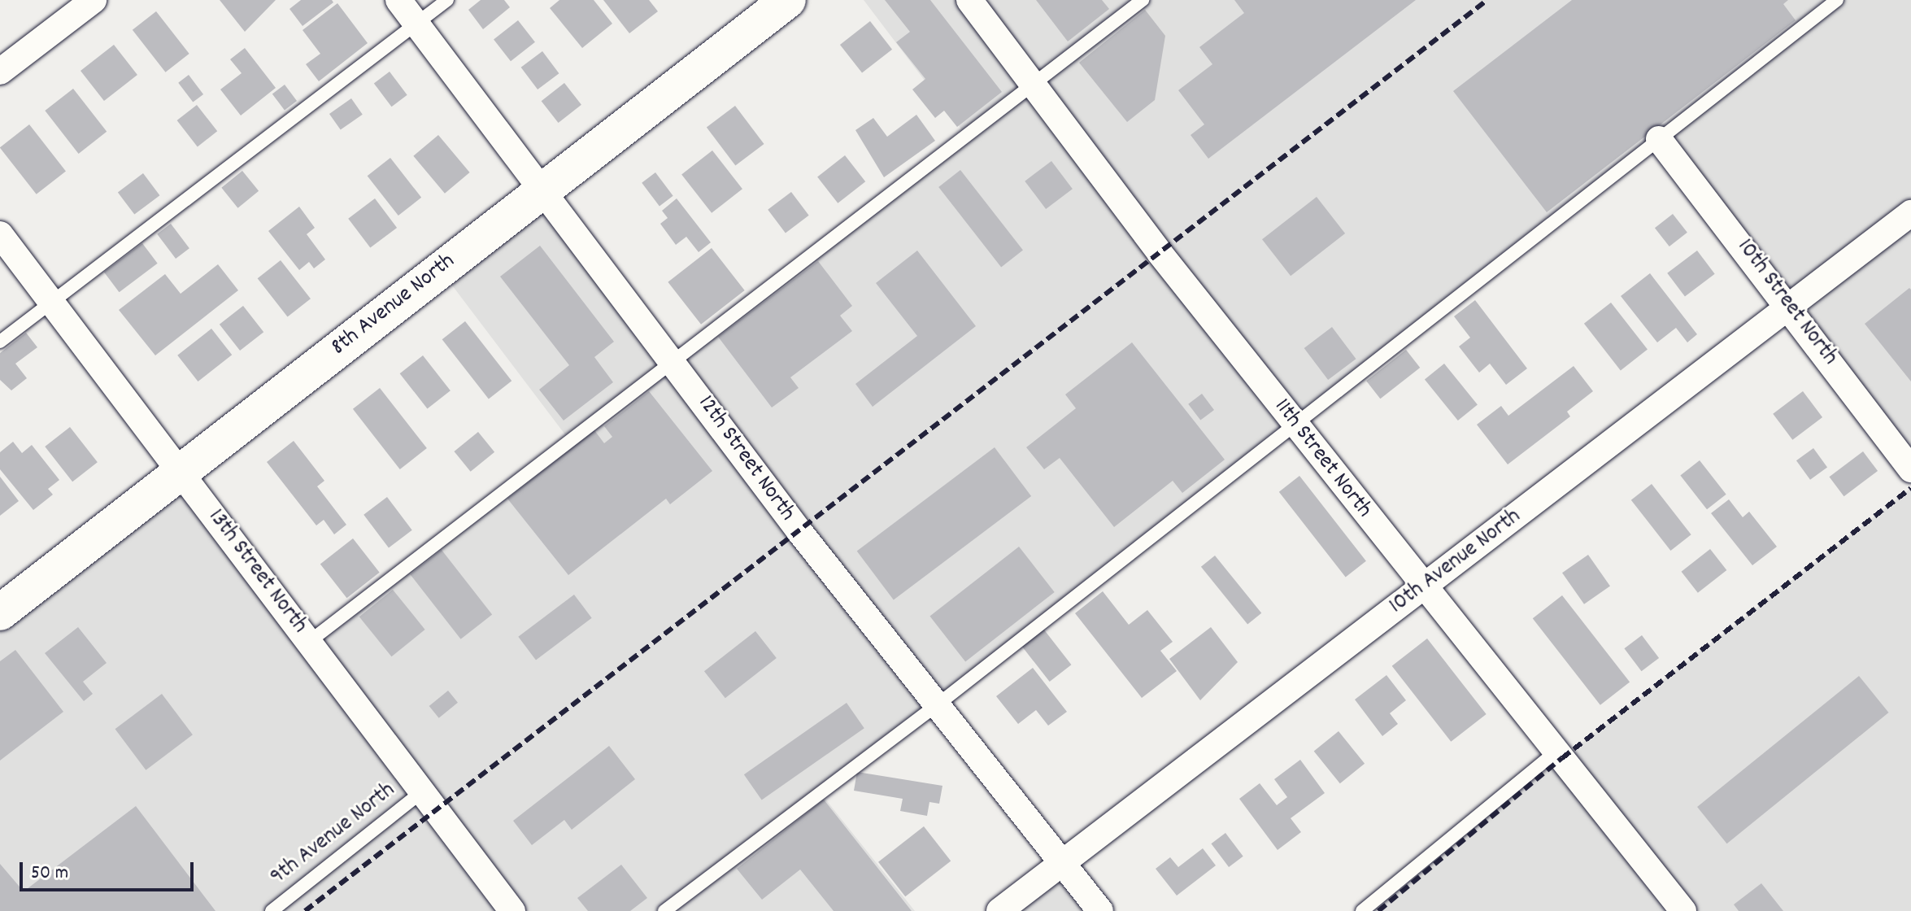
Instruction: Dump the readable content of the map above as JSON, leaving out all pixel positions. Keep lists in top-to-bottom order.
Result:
{
  "streets": {
    "street": [
      "10th Street North",
      "8th Avenue North",
      "12th Street North",
      "11th Street North",
      "10th Avenue North",
      "13th Street North"
    ],
    "lane": ["9th Avenue North"]
  },
  "crossings": [
    ["10th Street North", "10th Avenue North"],
    ["8th Avenue North", "12th Street North"],
    ["8th Avenue North", "13th Street North"],
    ["12th Street North", "10th Avenue North"],
    ["11th Street North", "10th Avenue North"],
    ["13th Street North", "9th Avenue North"]
  ],
  "scale_bar": "50 m"
}
